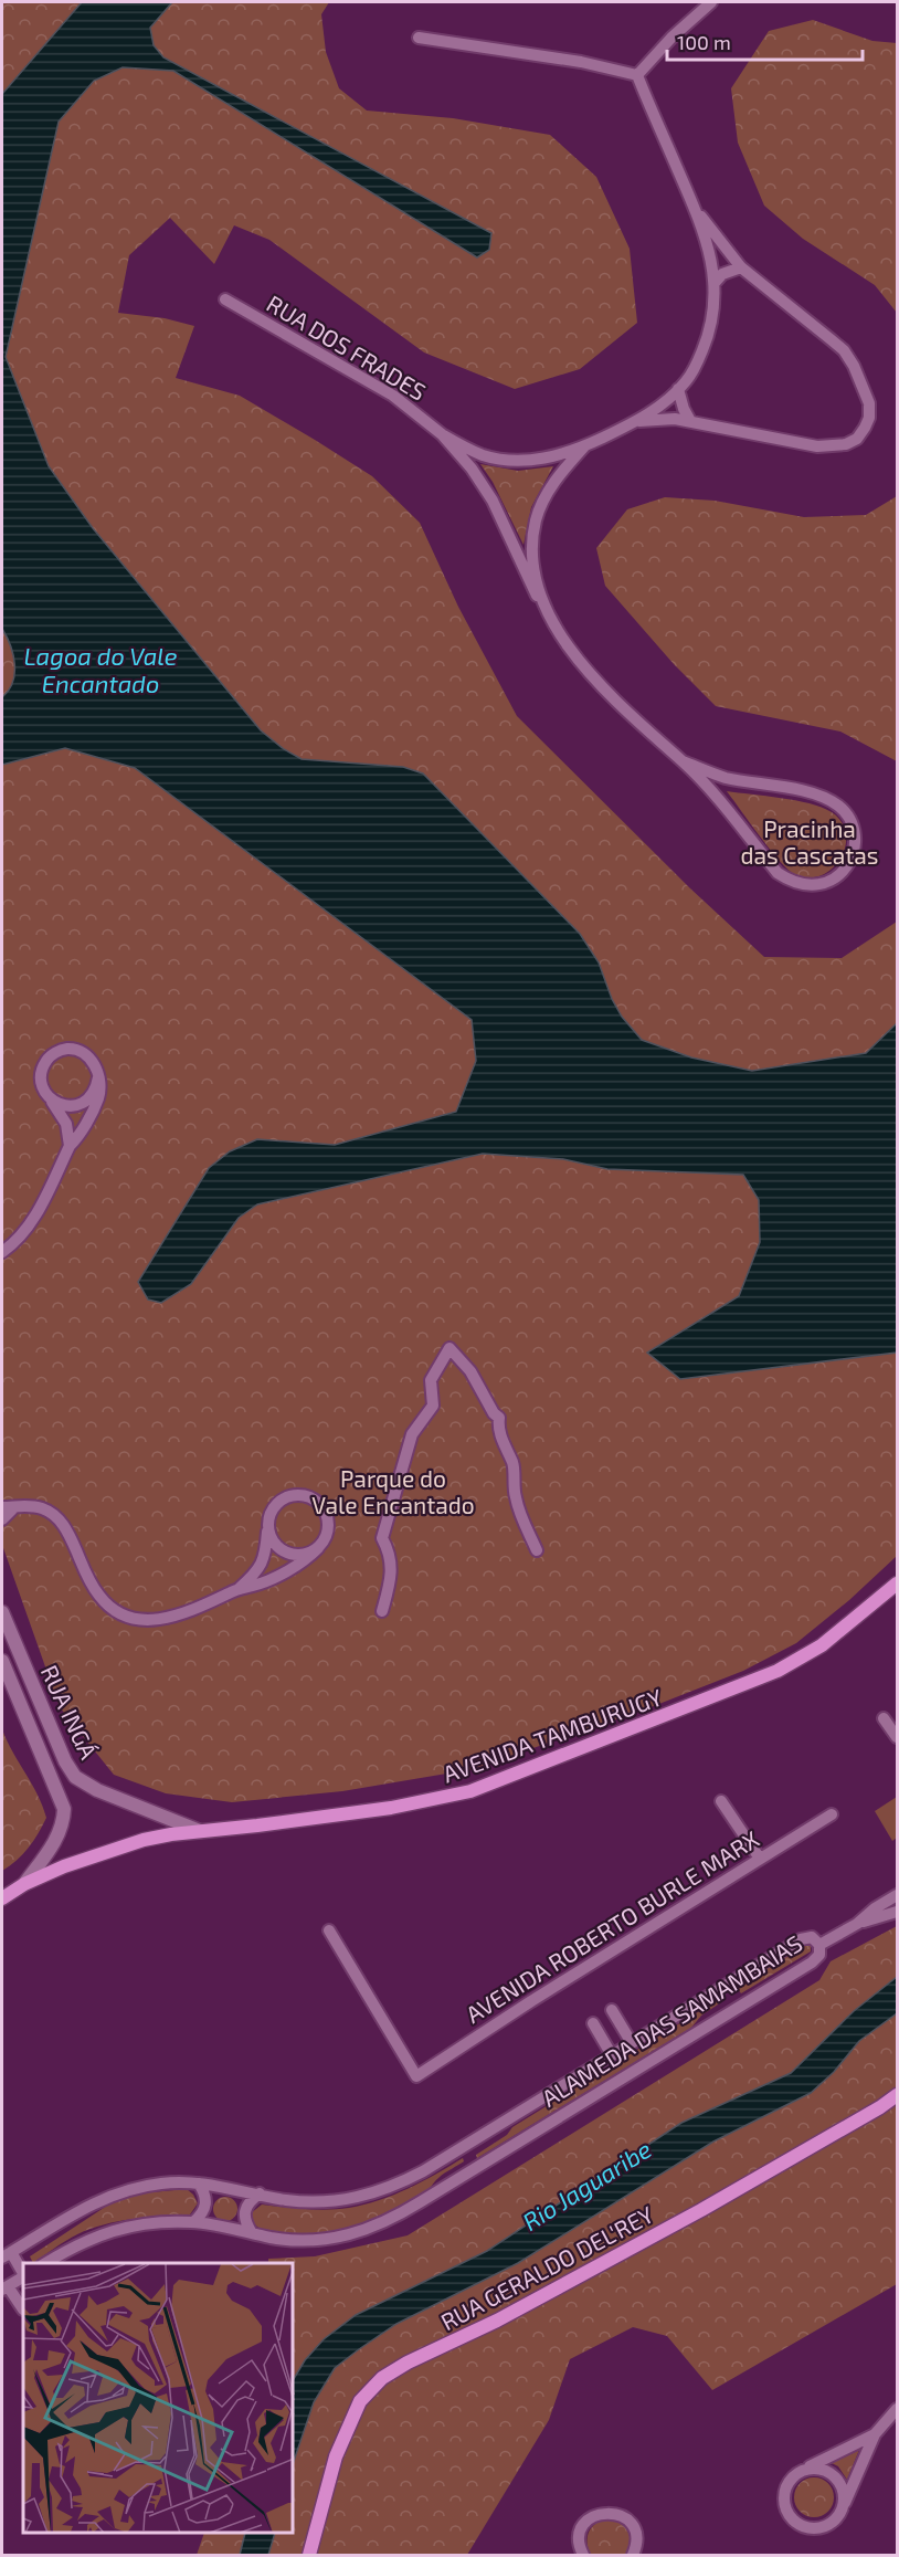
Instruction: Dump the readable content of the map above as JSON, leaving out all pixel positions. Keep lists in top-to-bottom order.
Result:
{
  "streets": {
    "main road": ["AVENIDA TAMBURUGY", "RUA GERALDO DEL'REY"],
    "street": [
      "RUA DOS FRADES",
      "RUA INGÁ",
      "AVENIDA ROBERTO BURLE MARX",
      "ALAMEDA DAS SAMAMBAIAS"
    ]
  },
  "crossings": [
    ["RUA INGÁ", "AVENIDA TAMBURUGY"]
  ],
  "water": ["Lagoa do Vale Encantado", "Rio Jaguaribe"],
  "parks": ["Pracinha das Cascatas", "Parque do Vale Encantado"],
  "scale_bar": "100 m"
}
